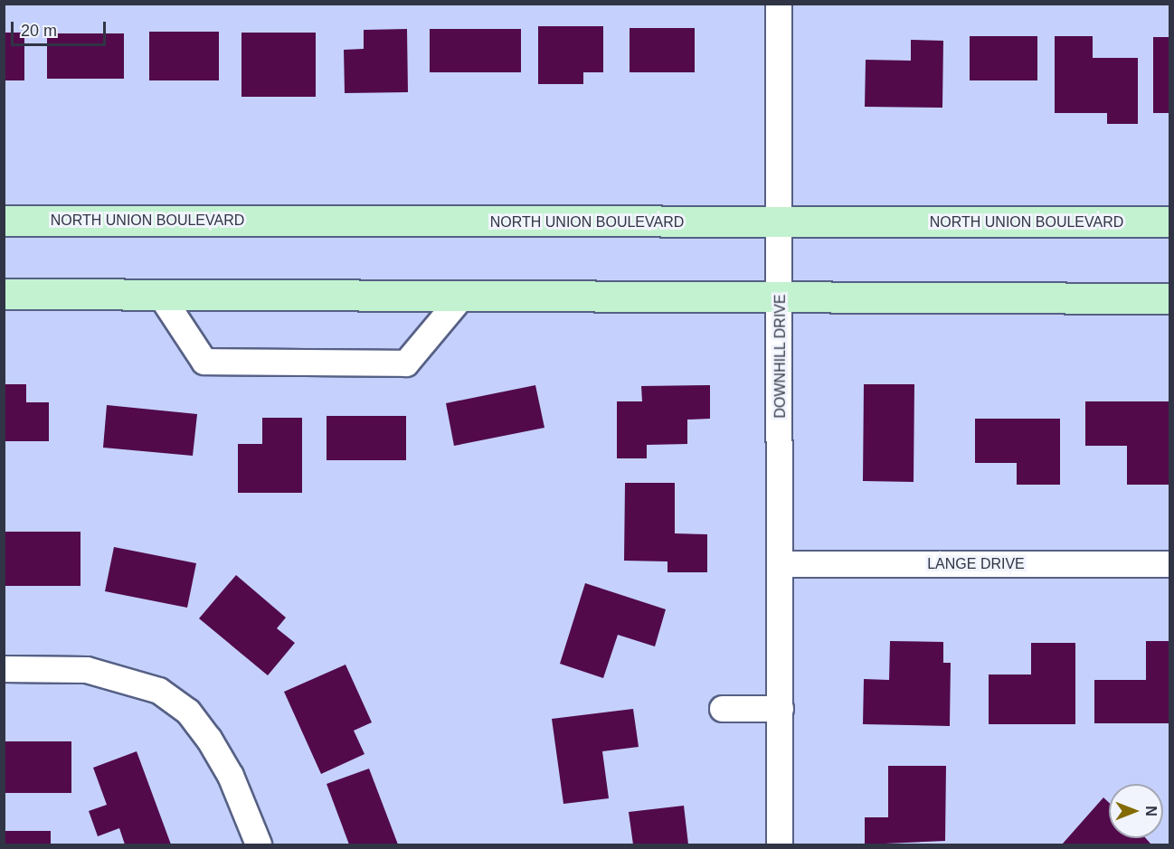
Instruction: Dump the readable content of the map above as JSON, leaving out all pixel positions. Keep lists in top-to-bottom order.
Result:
{
  "streets": {
    "main road": ["NORTH UNION BOULEVARD"],
    "street": ["DOWNHILL DRIVE", "LANGE DRIVE"]
  },
  "crossings": [
    ["NORTH UNION BOULEVARD", "DOWNHILL DRIVE"],
    ["DOWNHILL DRIVE", "LANGE DRIVE"]
  ],
  "scale_bar": "20 m",
  "north": "right"
}
